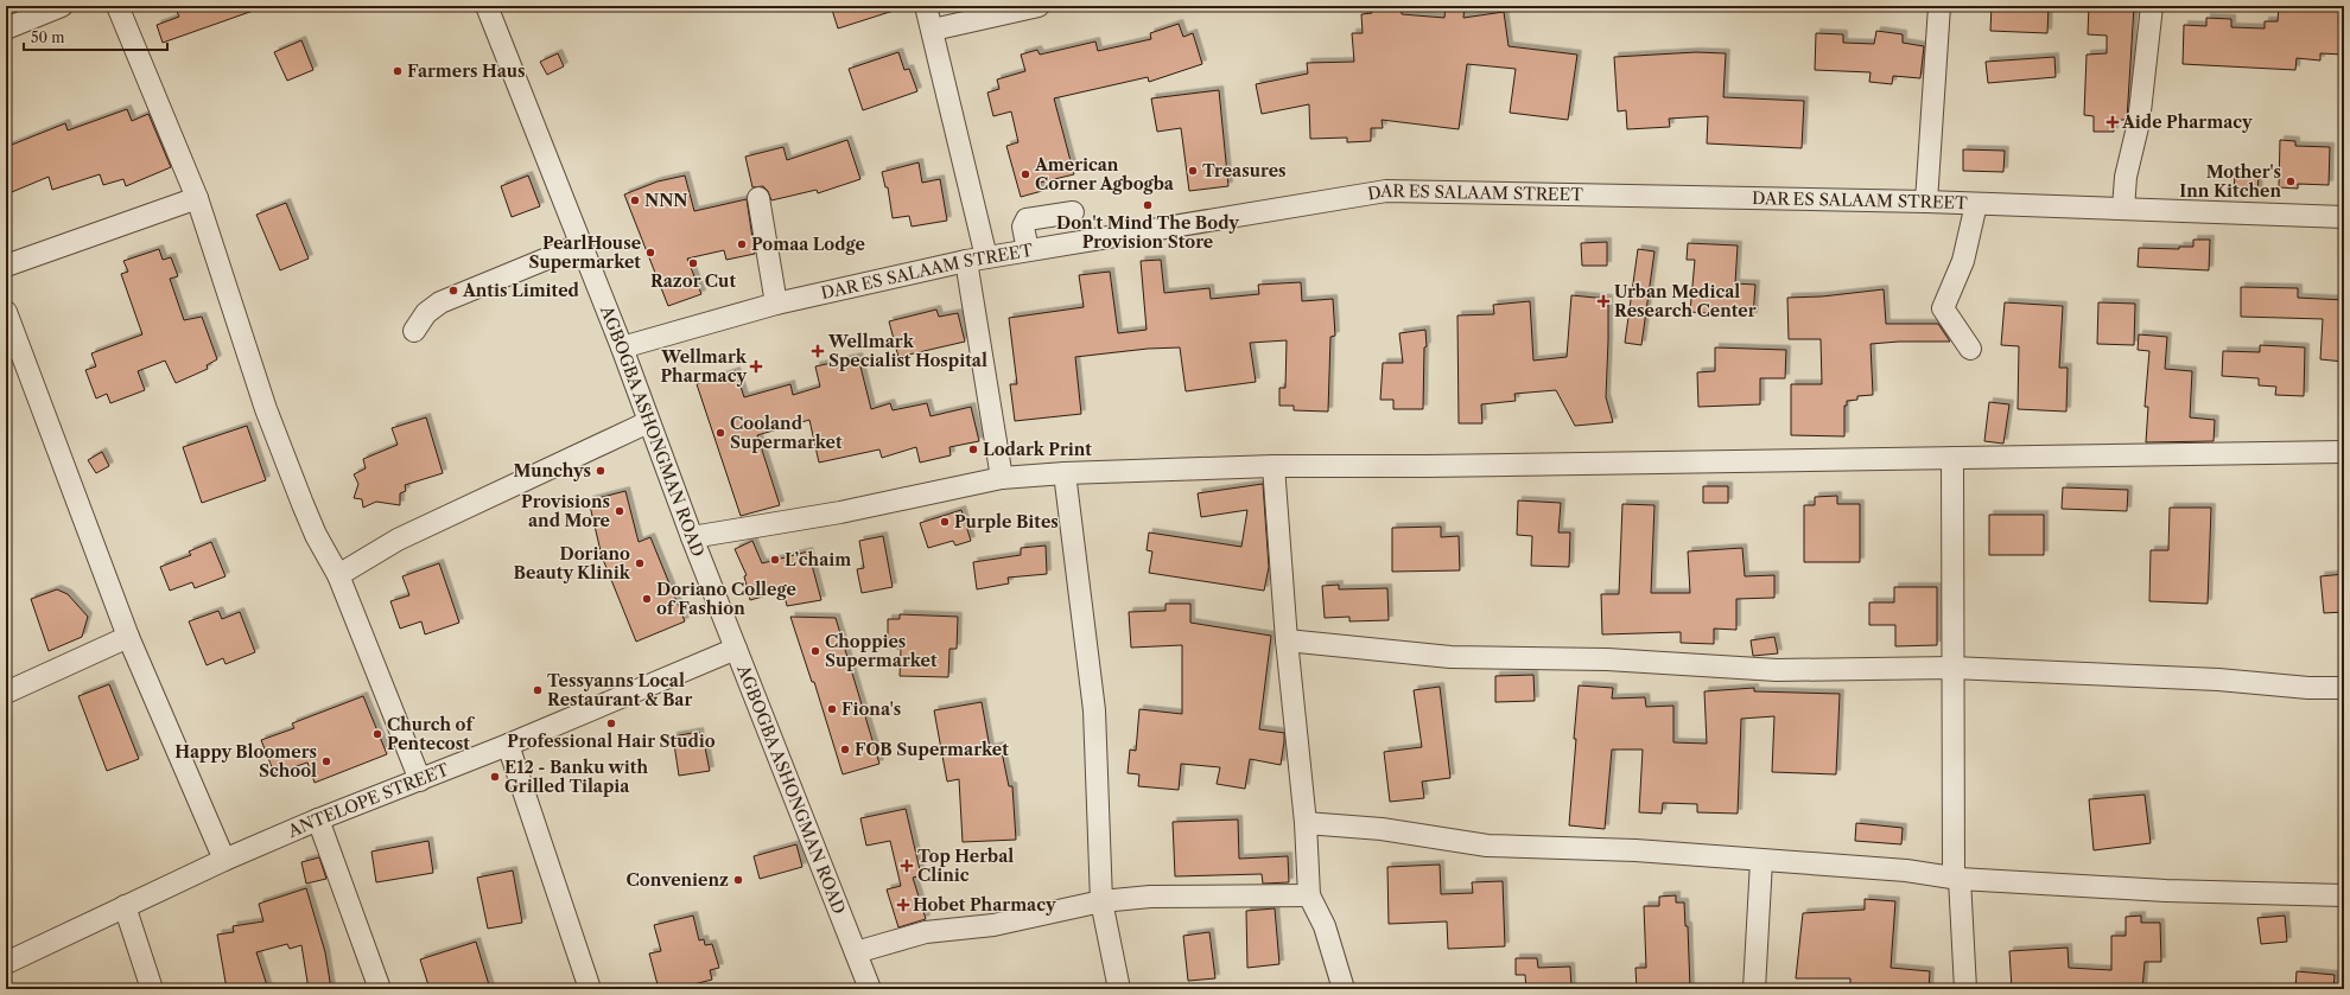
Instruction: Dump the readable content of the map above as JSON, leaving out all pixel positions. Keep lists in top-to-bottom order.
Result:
{
  "streets": {
    "street": ["DAR ES SALAAM STREET", "AGBOGBA ASHONGMAN ROAD", "ANTELOPE STREET"]
  },
  "crossings": [
    ["DAR ES SALAAM STREET", "AGBOGBA ASHONGMAN ROAD"],
    ["AGBOGBA ASHONGMAN ROAD", "ANTELOPE STREET"]
  ],
  "places": {
    "other": [
      "Farmers Haus",
      "Treasures",
      "American Corner Agbogba",
      "Mother's Inn Kitchen",
      "NNN",
      "Don't Mind The Body Provision Store",
      "Pomaa Lodge",
      "PearlHouse Supermarket",
      "Razor Cut",
      "Antis Limited",
      "Cooland Supermarket",
      "Lodark Print",
      "Munchys",
      "Provisions and More",
      "Purple Bites",
      "L’chaim",
      "Doriano Beauty Klinik",
      "Doriano College of Fashion",
      "Choppies Supermarket",
      "Tessyanns Local Restaurant & Bar",
      "Fiona's",
      "Professional Hair Studio",
      "Church of Pentecost",
      "FOB Supermarket",
      "Happy Bloomers School",
      "E12 - Banku with Grilled Tilapia",
      "Convenienz"
    ],
    "health": [
      "Aide Pharmacy",
      "Urban Medical Research Center",
      "Wellmark Specialist Hospital",
      "Wellmark Pharmacy",
      "Top Herbal Clinic",
      "Hobet Pharmacy"
    ]
  },
  "scale_bar": "50 m"
}
